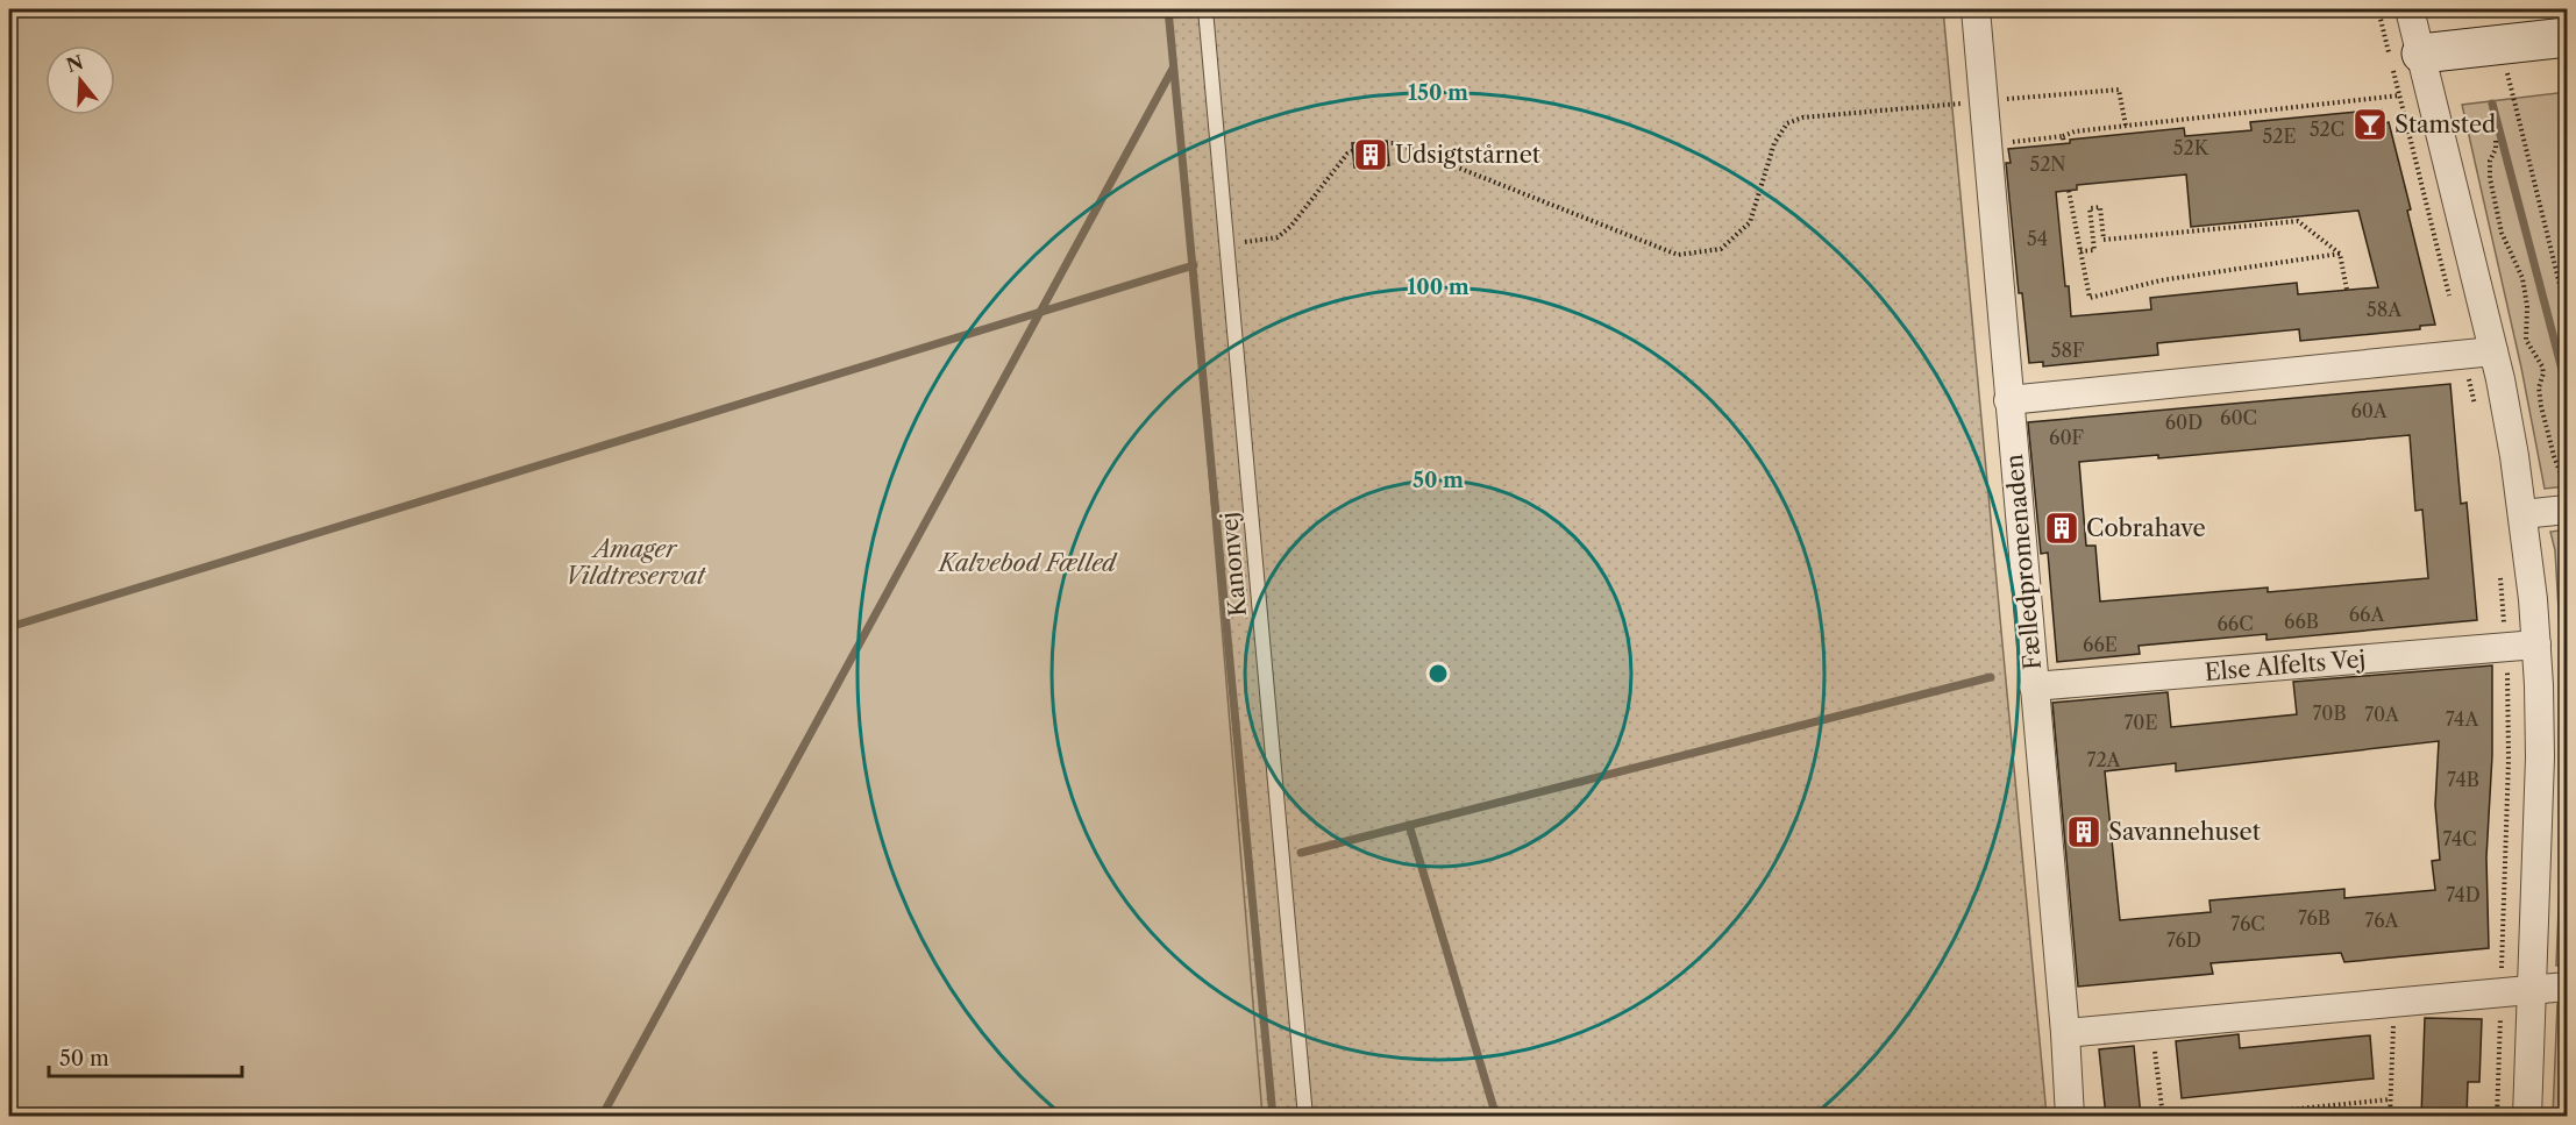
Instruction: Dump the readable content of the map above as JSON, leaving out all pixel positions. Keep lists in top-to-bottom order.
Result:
{
  "streets": {
    "street": ["Fælledpromenaden", "Else Alfelts Vej"],
    "lane": ["Kanonvej"]
  },
  "crossings": [
    ["Fælledpromenaden", "Else Alfelts Vej"]
  ],
  "parks": ["Amager Vildtreservat", "Kalvebod Fælled"],
  "places": {
    "bar": ["Stamsted"],
    "building": ["Udsigtstårnet", "Cobrahave", "Savannehuset"]
  },
  "house_numbers": [
    "52C",
    "52E",
    "52K",
    "52N",
    "54",
    "58A",
    "58F",
    "60A",
    "60C",
    "60D",
    "60F",
    "66A",
    "66B",
    "66C",
    "66E",
    "70B",
    "70A",
    "74A",
    "70E",
    "72A",
    "74B",
    "74C",
    "74D",
    "76B",
    "76A",
    "76C",
    "76D"
  ],
  "scale_bar": "50 m",
  "north": "top",
  "rings": ["150 m", "100 m", "50 m"]
}
